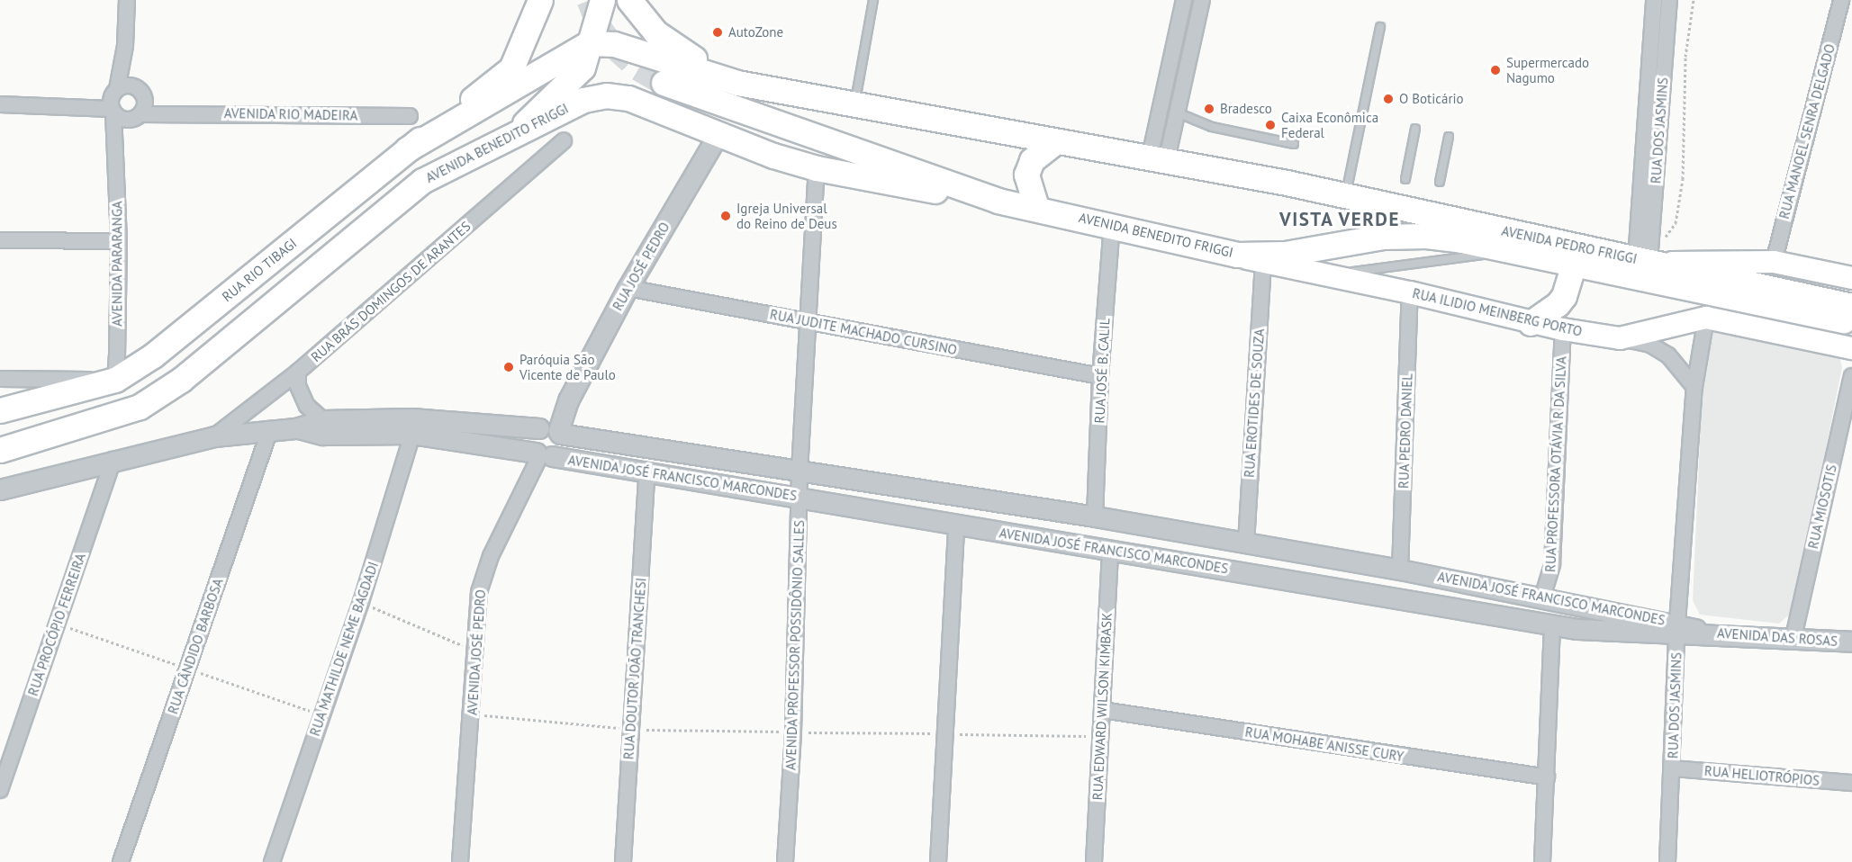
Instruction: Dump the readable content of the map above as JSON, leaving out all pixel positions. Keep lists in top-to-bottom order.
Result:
{
  "streets": {
    "main road": [
      "AVENIDA BENEDITO FRIGGI",
      "AVENIDA PEDRO FRIGGI",
      "RUA RIO TIBAGI",
      "RUA ILIDIO MEINBERG PORTO"
    ],
    "street": [
      "AVENIDA RIO MADEIRA",
      "RUA DOS JASMINS",
      "RUA MANOEL SENRA DELGADO",
      "AVENIDA PARARANGA",
      "RUA JOSÉ PEDRO",
      "RUA BRÁS DOMINGOS DE ARANTES",
      "RUA JUDITE MACHADO CURSINO",
      "RUA JOSÉ B. CALIL",
      "RUA EROTIDES DE SOUZA",
      "RUA PEDRO DANIEL",
      "RUA PROFESSORA OTÁVIA R DA SILVA",
      "AVENIDA JOSÉ FRANCISCO MARCONDES",
      "RUA MIOSOTIS",
      "RUA PROCÓPIO FERREIRA",
      "AVENIDA DAS ROSAS",
      "AVENIDA PROFESSOR POSSIDÔNIO SALLES",
      "RUA CÂNDIDO BARBOSA",
      "RUA MATHILDE NEME BAGDADI",
      "AVENIDA JOSÉ PEDRO",
      "RUA DOUTOR JOÃO TRANCHESI",
      "RUA EDWARD WILSON KIMBASK",
      "RUA MOHABE ANISSE CURY",
      "RUA HELIOTRÓPIOS"
    ]
  },
  "crossings": [
    ["AVENIDA RIO MADEIRA", "AVENIDA PARARANGA"],
    ["RUA DOS JASMINS", "AVENIDA PEDRO FRIGGI"],
    ["RUA DOS JASMINS", "RUA ILIDIO MEINBERG PORTO"],
    ["RUA DOS JASMINS", "AVENIDA JOSÉ FRANCISCO MARCONDES"],
    ["RUA DOS JASMINS", "AVENIDA DAS ROSAS"],
    ["RUA DOS JASMINS", "RUA HELIOTRÓPIOS"],
    ["AVENIDA BENEDITO FRIGGI", "AVENIDA PEDRO FRIGGI"],
    ["AVENIDA BENEDITO FRIGGI", "RUA JOSÉ PEDRO"],
    ["AVENIDA BENEDITO FRIGGI", "RUA ILIDIO MEINBERG PORTO"],
    ["AVENIDA BENEDITO FRIGGI", "RUA JOSÉ B. CALIL"],
    ["AVENIDA BENEDITO FRIGGI", "AVENIDA PROFESSOR POSSIDÔNIO SALLES"],
    ["AVENIDA PARARANGA", "RUA RIO TIBAGI"],
    ["RUA JOSÉ PEDRO", "RUA JUDITE MACHADO CURSINO"],
    ["RUA JOSÉ PEDRO", "AVENIDA JOSÉ FRANCISCO MARCONDES"],
    ["RUA BRÁS DOMINGOS DE ARANTES", "AVENIDA JOSÉ FRANCISCO MARCONDES"],
    ["RUA ILIDIO MEINBERG PORTO", "RUA EROTIDES DE SOUZA"],
    ["RUA ILIDIO MEINBERG PORTO", "RUA PEDRO DANIEL"],
    ["RUA ILIDIO MEINBERG PORTO", "RUA PROFESSORA OTÁVIA R DA SILVA"],
    ["RUA JUDITE MACHADO CURSINO", "RUA JOSÉ B. CALIL"],
    ["RUA JUDITE MACHADO CURSINO", "AVENIDA PROFESSOR POSSIDÔNIO SALLES"],
    ["RUA JOSÉ B. CALIL", "AVENIDA JOSÉ FRANCISCO MARCONDES"],
    ["RUA EROTIDES DE SOUZA", "AVENIDA JOSÉ FRANCISCO MARCONDES"],
    ["RUA PEDRO DANIEL", "AVENIDA JOSÉ FRANCISCO MARCONDES"],
    ["RUA PROFESSORA OTÁVIA R DA SILVA", "AVENIDA JOSÉ FRANCISCO MARCONDES"],
    ["AVENIDA JOSÉ FRANCISCO MARCONDES", "RUA PROCÓPIO FERREIRA"],
    ["AVENIDA JOSÉ FRANCISCO MARCONDES", "AVENIDA DAS ROSAS"],
    ["AVENIDA JOSÉ FRANCISCO MARCONDES", "AVENIDA PROFESSOR POSSIDÔNIO SALLES"],
    ["AVENIDA JOSÉ FRANCISCO MARCONDES", "RUA CÂNDIDO BARBOSA"],
    ["AVENIDA JOSÉ FRANCISCO MARCONDES", "RUA MATHILDE NEME BAGDADI"],
    ["AVENIDA JOSÉ FRANCISCO MARCONDES", "AVENIDA JOSÉ PEDRO"],
    ["AVENIDA JOSÉ FRANCISCO MARCONDES", "RUA DOUTOR JOÃO TRANCHESI"],
    ["AVENIDA JOSÉ FRANCISCO MARCONDES", "RUA EDWARD WILSON KIMBASK"],
    ["RUA MIOSOTIS", "AVENIDA DAS ROSAS"],
    ["RUA EDWARD WILSON KIMBASK", "RUA MOHABE ANISSE CURY"]
  ],
  "districts": ["VISTA VERDE"],
  "places": [
    "AutoZone",
    "Supermercado Nagumo",
    "O Boticário",
    "Bradesco",
    "Caixa Econômica Federal",
    "Igreja Universal do Reino de Deus",
    "Paróquia São Vicente de Paulo"
  ]
}
